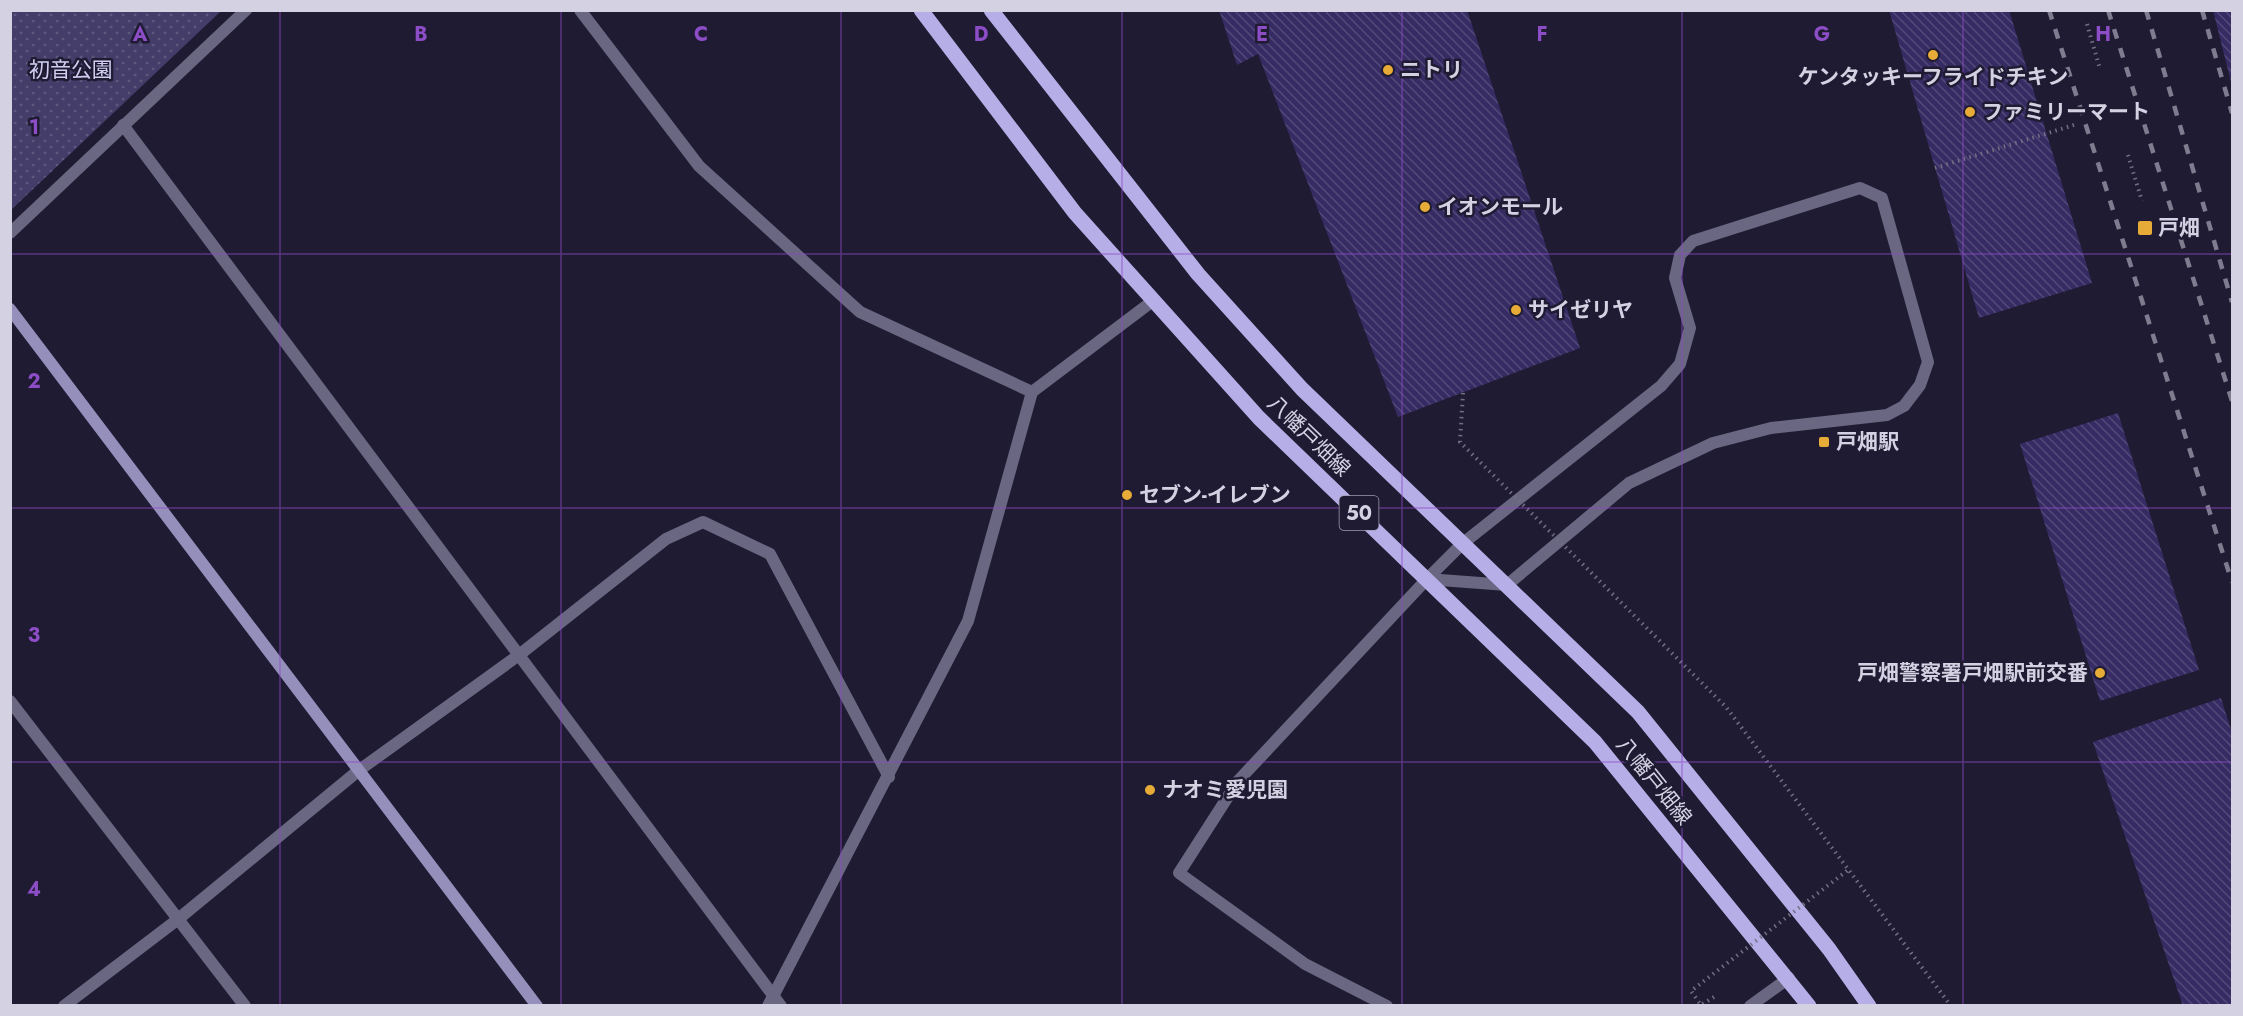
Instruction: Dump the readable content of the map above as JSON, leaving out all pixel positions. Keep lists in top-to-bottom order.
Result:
{
  "streets": {
    "main road": ["八幡戸畑線", "50"]
  },
  "parks": ["初音公園"],
  "places": {
    "other": [
      "ケンタッキーフライドチキン",
      "ニトリ",
      "ファミリーマート",
      "イオンモール",
      "サイゼリヤ",
      "セブン-イレブン",
      "戸畑警察署戸畑駅前交番",
      "ナオミ愛児園"
    ],
    "transit": ["戸畑", "戸畑駅"]
  },
  "grid": {
    "columns": [
      "A",
      "B",
      "C",
      "D",
      "E",
      "F",
      "G",
      "H"
    ],
    "rows": [
      "1",
      "2",
      "3",
      "4"
    ]
  }
}
